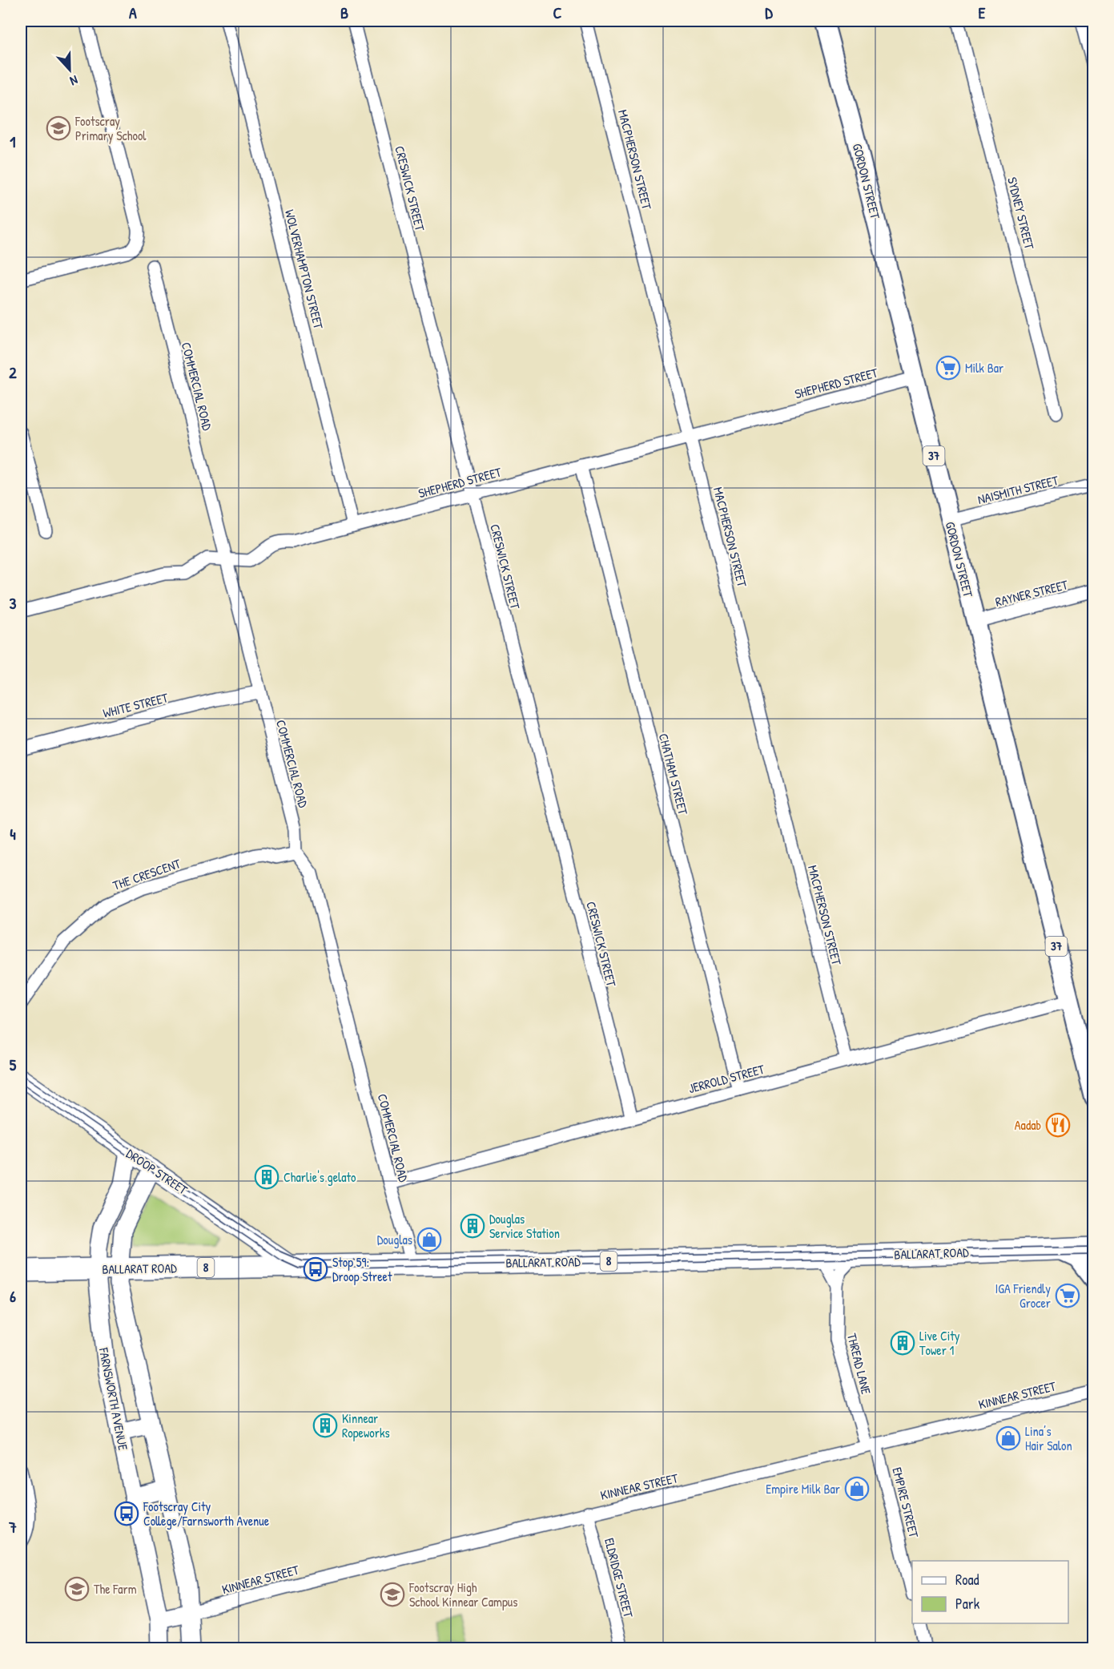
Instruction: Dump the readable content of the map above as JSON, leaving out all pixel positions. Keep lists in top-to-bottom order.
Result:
{
  "streets": {
    "highway": ["BALLARAT ROAD", "8"],
    "main road": [
      "GORDON STREET",
      "37",
      "DROOP STREET",
      "FARNSWORTH AVENUE"
    ],
    "street": [
      "MACPHERSON STREET",
      "CRESWICK STREET",
      "SYDNEY STREET",
      "WOLVERHAMPTON STREET",
      "SHEPHERD STREET",
      "COMMERCIAL ROAD",
      "NAISMITH STREET",
      "RAYNER STREET",
      "WHITE STREET",
      "CHATHAM STREET",
      "THE CRESCENT",
      "JERROLD STREET",
      "THREAD LANE",
      "KINNEAR STREET",
      "EMPIRE STREET",
      "ELDRIDGE STREET"
    ]
  },
  "crossings": [
    ["MACPHERSON STREET", "SHEPHERD STREET"],
    ["MACPHERSON STREET", "JERROLD STREET"],
    ["GORDON STREET", "SHEPHERD STREET"],
    ["GORDON STREET", "NAISMITH STREET"],
    ["GORDON STREET", "RAYNER STREET"],
    ["GORDON STREET", "JERROLD STREET"],
    ["CRESWICK STREET", "SHEPHERD STREET"],
    ["CRESWICK STREET", "JERROLD STREET"],
    ["WOLVERHAMPTON STREET", "SHEPHERD STREET"],
    ["SHEPHERD STREET", "COMMERCIAL ROAD"],
    ["SHEPHERD STREET", "CHATHAM STREET"],
    ["COMMERCIAL ROAD", "WHITE STREET"],
    ["COMMERCIAL ROAD", "THE CRESCENT"],
    ["COMMERCIAL ROAD", "JERROLD STREET"],
    ["COMMERCIAL ROAD", "BALLARAT ROAD"],
    ["CHATHAM STREET", "JERROLD STREET"],
    ["DROOP STREET", "BALLARAT ROAD"],
    ["DROOP STREET", "FARNSWORTH AVENUE"],
    ["BALLARAT ROAD", "THREAD LANE"],
    ["BALLARAT ROAD", "FARNSWORTH AVENUE"],
    ["THREAD LANE", "KINNEAR STREET"],
    ["THREAD LANE", "EMPIRE STREET"],
    ["KINNEAR STREET", "FARNSWORTH AVENUE"],
    ["KINNEAR STREET", "EMPIRE STREET"],
    ["KINNEAR STREET", "ELDRIDGE STREET"]
  ],
  "places": {
    "school or university": ["Footscray Primary School", "The Farm", "Footscray High School Kinnear Campus"],
    "supermarket": ["Milk Bar", "IGA Friendly Grocer"],
    "restaurant": ["Aadab"],
    "building": [
      "Charlie's gelato",
      "Douglas Service Station",
      "Live City Tower 1",
      "Kinnear Ropeworks"
    ],
    "shop": ["Douglas", "Lina’s Hair Salon", "Empire Milk Bar"],
    "bus stop": ["Stop 59: Droop Street", "Footscray City College/Farnsworth Avenue"]
  },
  "legend": ["Road", "Park"],
  "north": "bottom",
  "grid": {
    "columns": [
      "A",
      "B",
      "C",
      "D",
      "E"
    ],
    "rows": [
      "1",
      "2",
      "3",
      "4",
      "5",
      "6",
      "7"
    ]
  }
}
